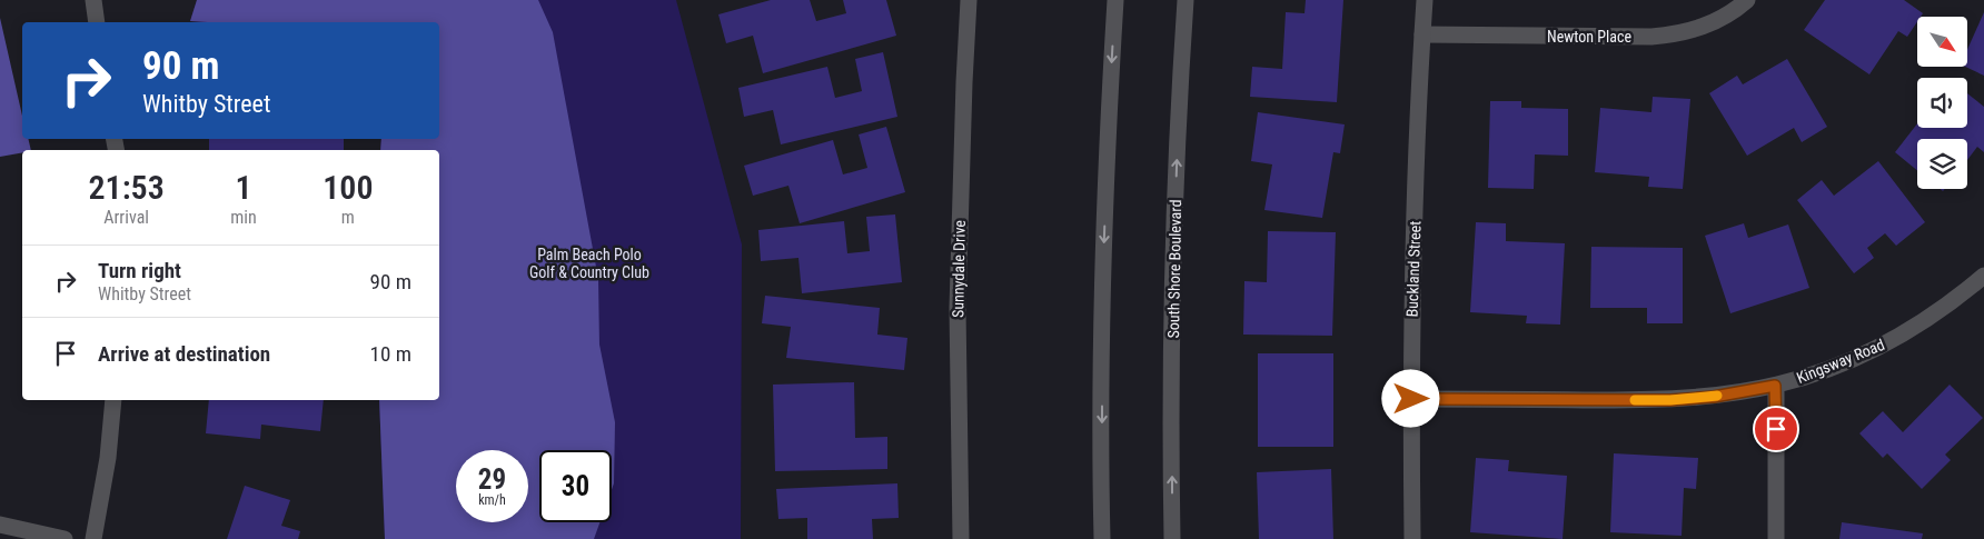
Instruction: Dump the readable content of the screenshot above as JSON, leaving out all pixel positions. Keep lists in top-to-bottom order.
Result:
{
  "streets": {
    "street": [
      "Newton Place",
      "Sunnydale Drive",
      "South Shore Boulevard",
      "Buckland Street",
      "Kingsway Road"
    ]
  },
  "crossings": [
    ["Newton Place", "Buckland Street"],
    ["Buckland Street", "Kingsway Road"]
  ],
  "parks": ["Palm Beach Polo Golf & Country Club"],
  "north": "bottom right",
  "page": {
    "turn": ["90 m", "Whitby Street"],
    "eta": [
      "21:53",
      "Arrival",
      "1",
      "min",
      "100",
      "m"
    ],
    "list": [
      {
        "name": "Turn right",
        "note": "Whitby Street",
        "value": "90 m"
      },
      {
        "name": "Arrive at destination",
        "value": "10 m"
      }
    ],
    "speed": "29 km/h",
    "limit": "30"
  }
}
